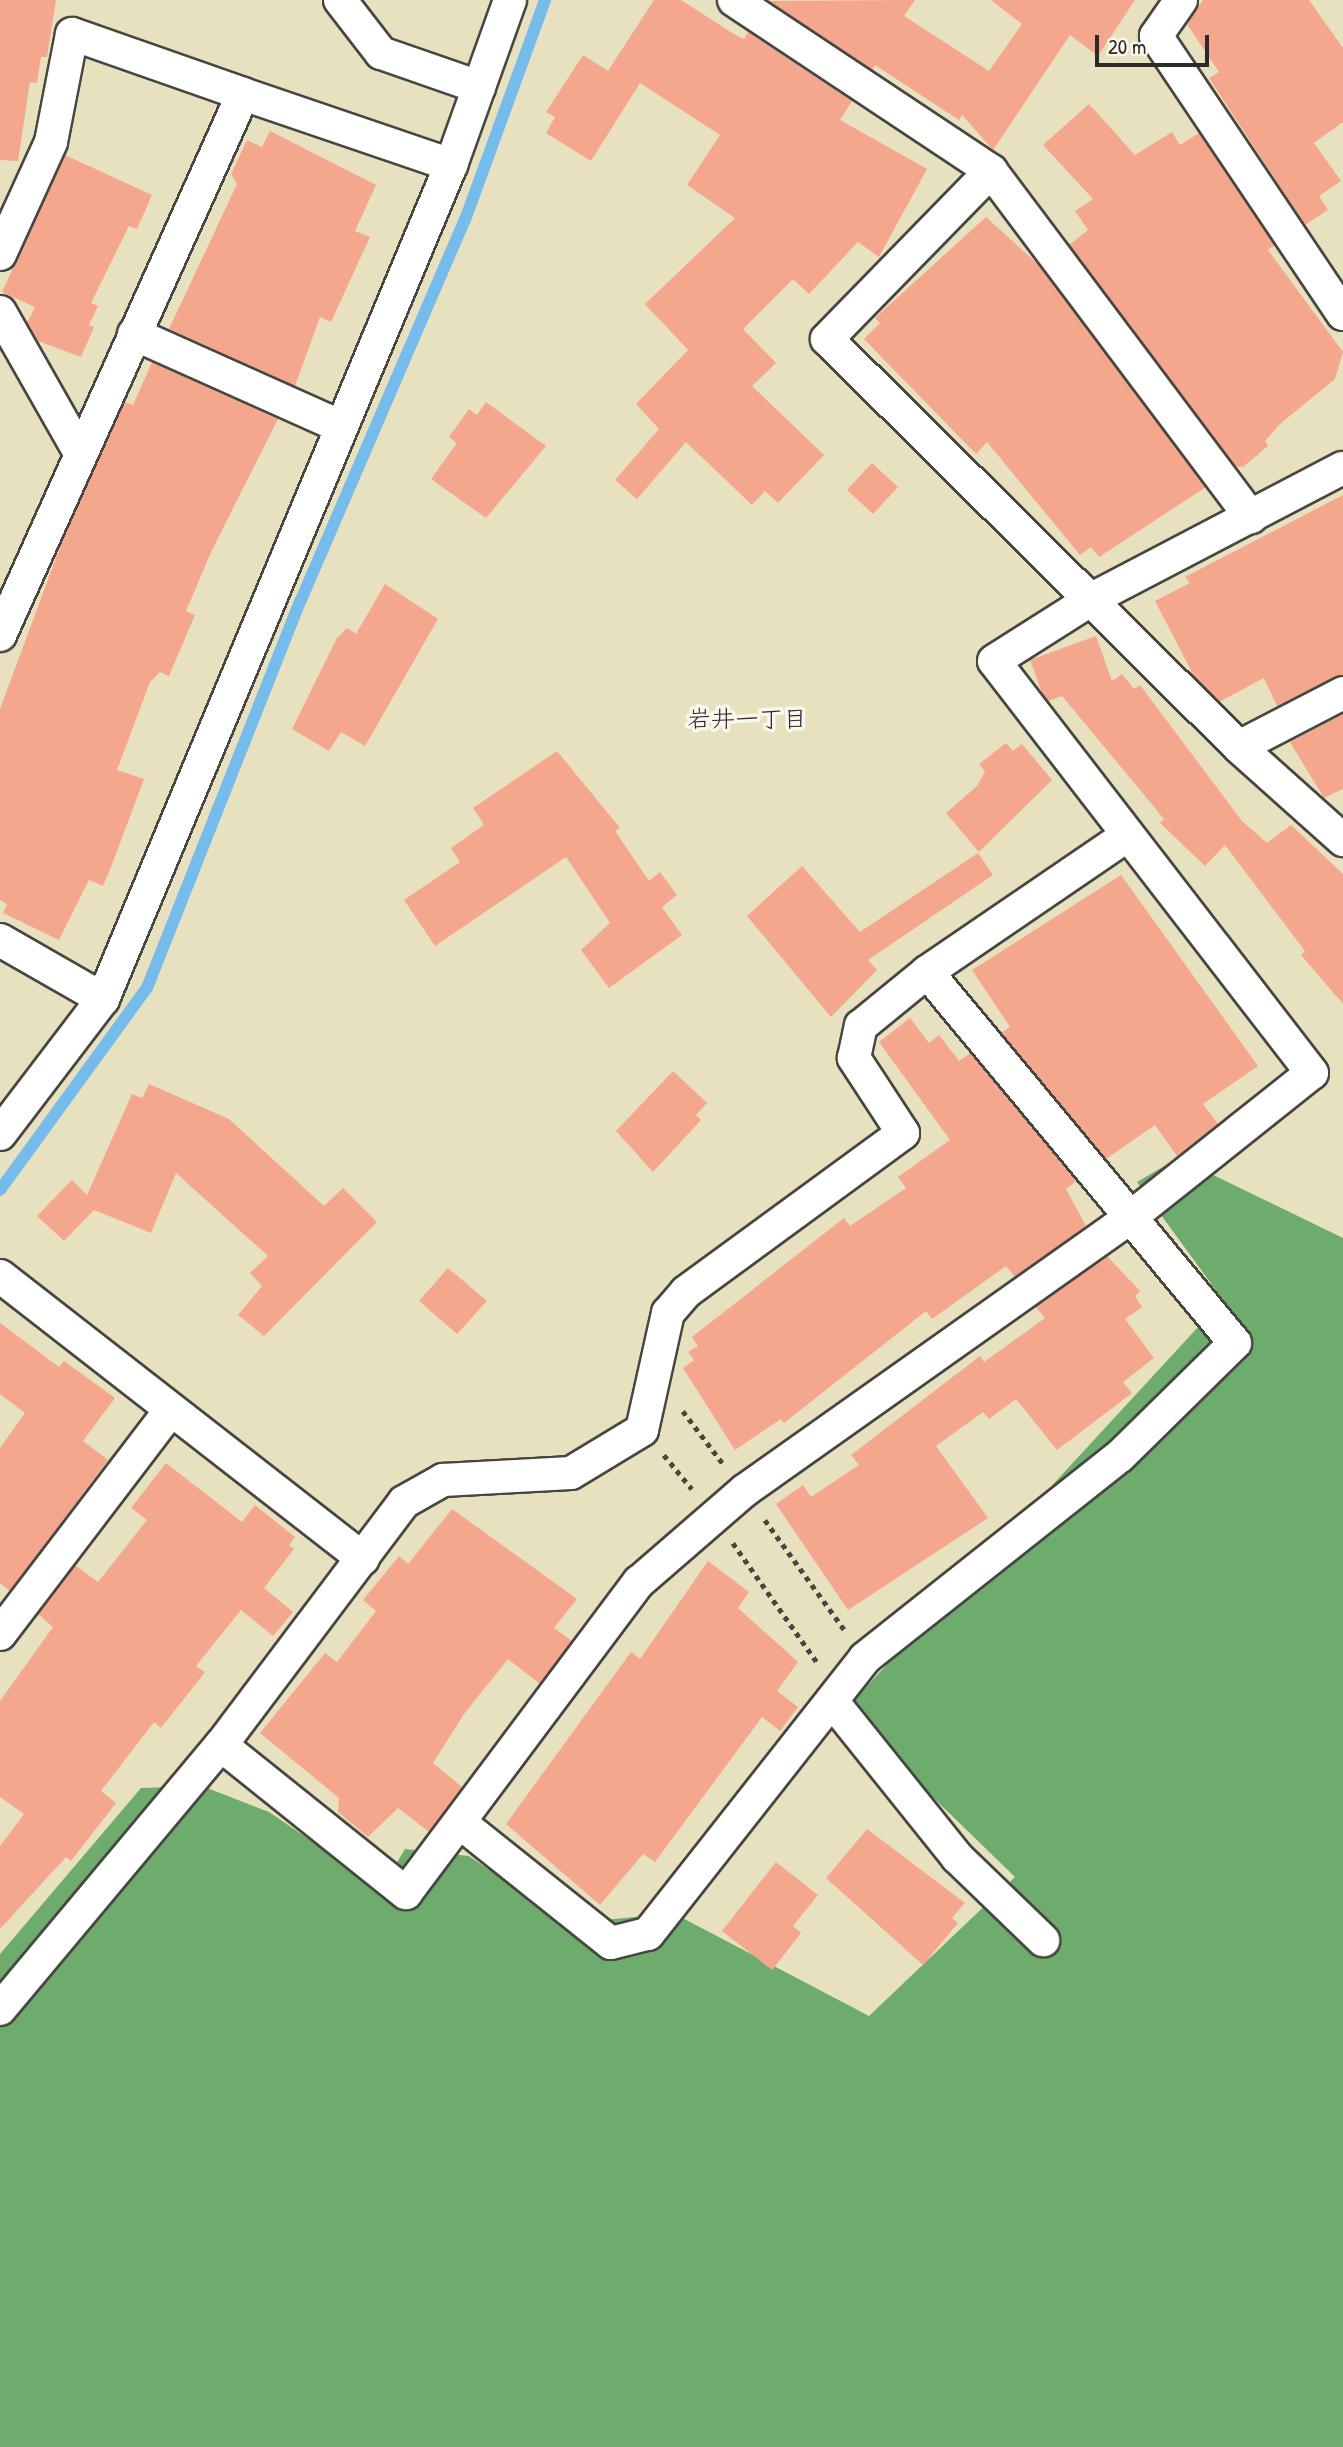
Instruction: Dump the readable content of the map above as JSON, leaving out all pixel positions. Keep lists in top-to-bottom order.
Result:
{
  "districts": ["岩井一丁目"],
  "scale_bar": "20 m"
}
